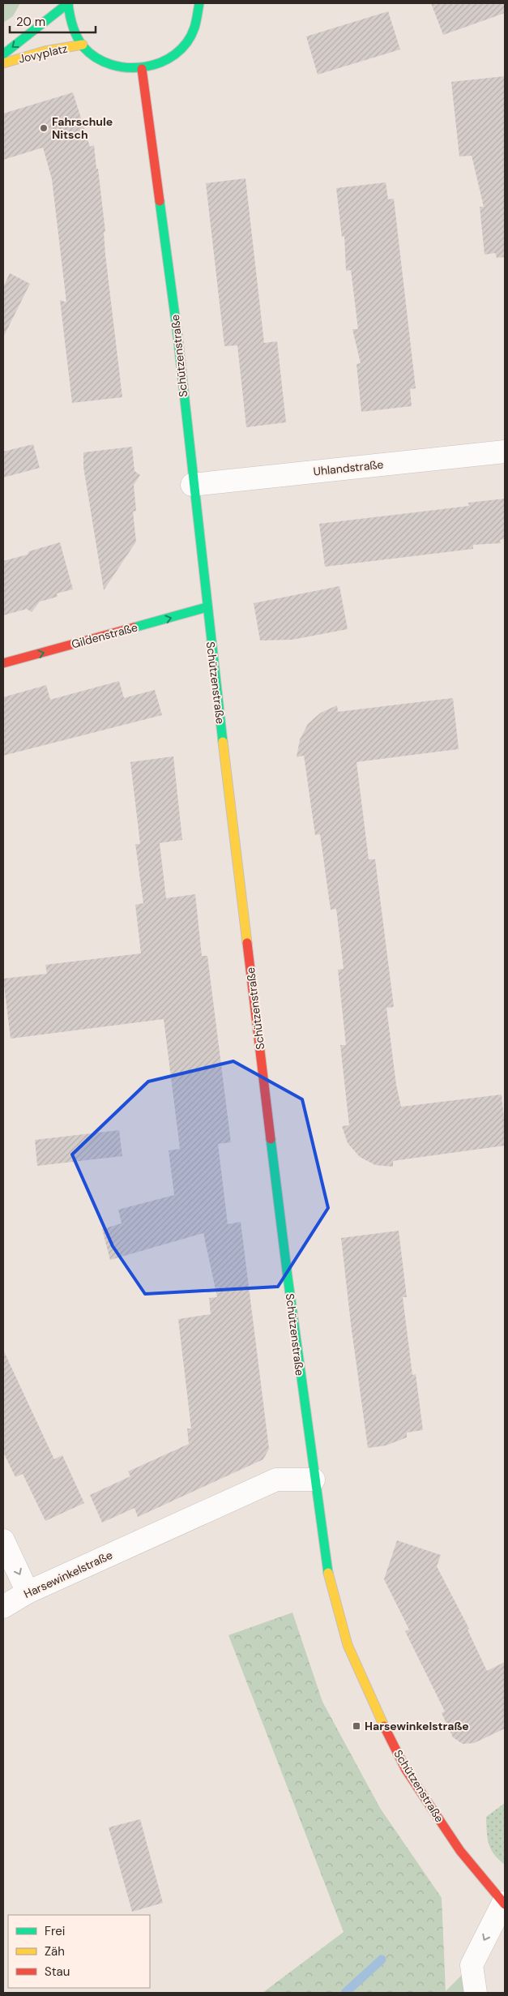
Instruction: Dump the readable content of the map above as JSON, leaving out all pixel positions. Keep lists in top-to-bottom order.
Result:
{
  "streets": {
    "main road": ["Jovyplatz", "Schützenstraße", "Gildenstraße"],
    "street": ["Uhlandstraße", "Harsewinkelstraße"]
  },
  "crossings": [
    ["Schützenstraße", "Uhlandstraße"],
    ["Schützenstraße", "Gildenstraße"],
    ["Schützenstraße", "Harsewinkelstraße"]
  ],
  "one_way": ["Gildenstraße"],
  "places": {
    "other": ["Fahrschule Nitsch"],
    "transit": ["Harsewinkelstraße"]
  },
  "legend": ["Frei", "Zäh", "Stau"],
  "scale_bar": "20 m"
}
